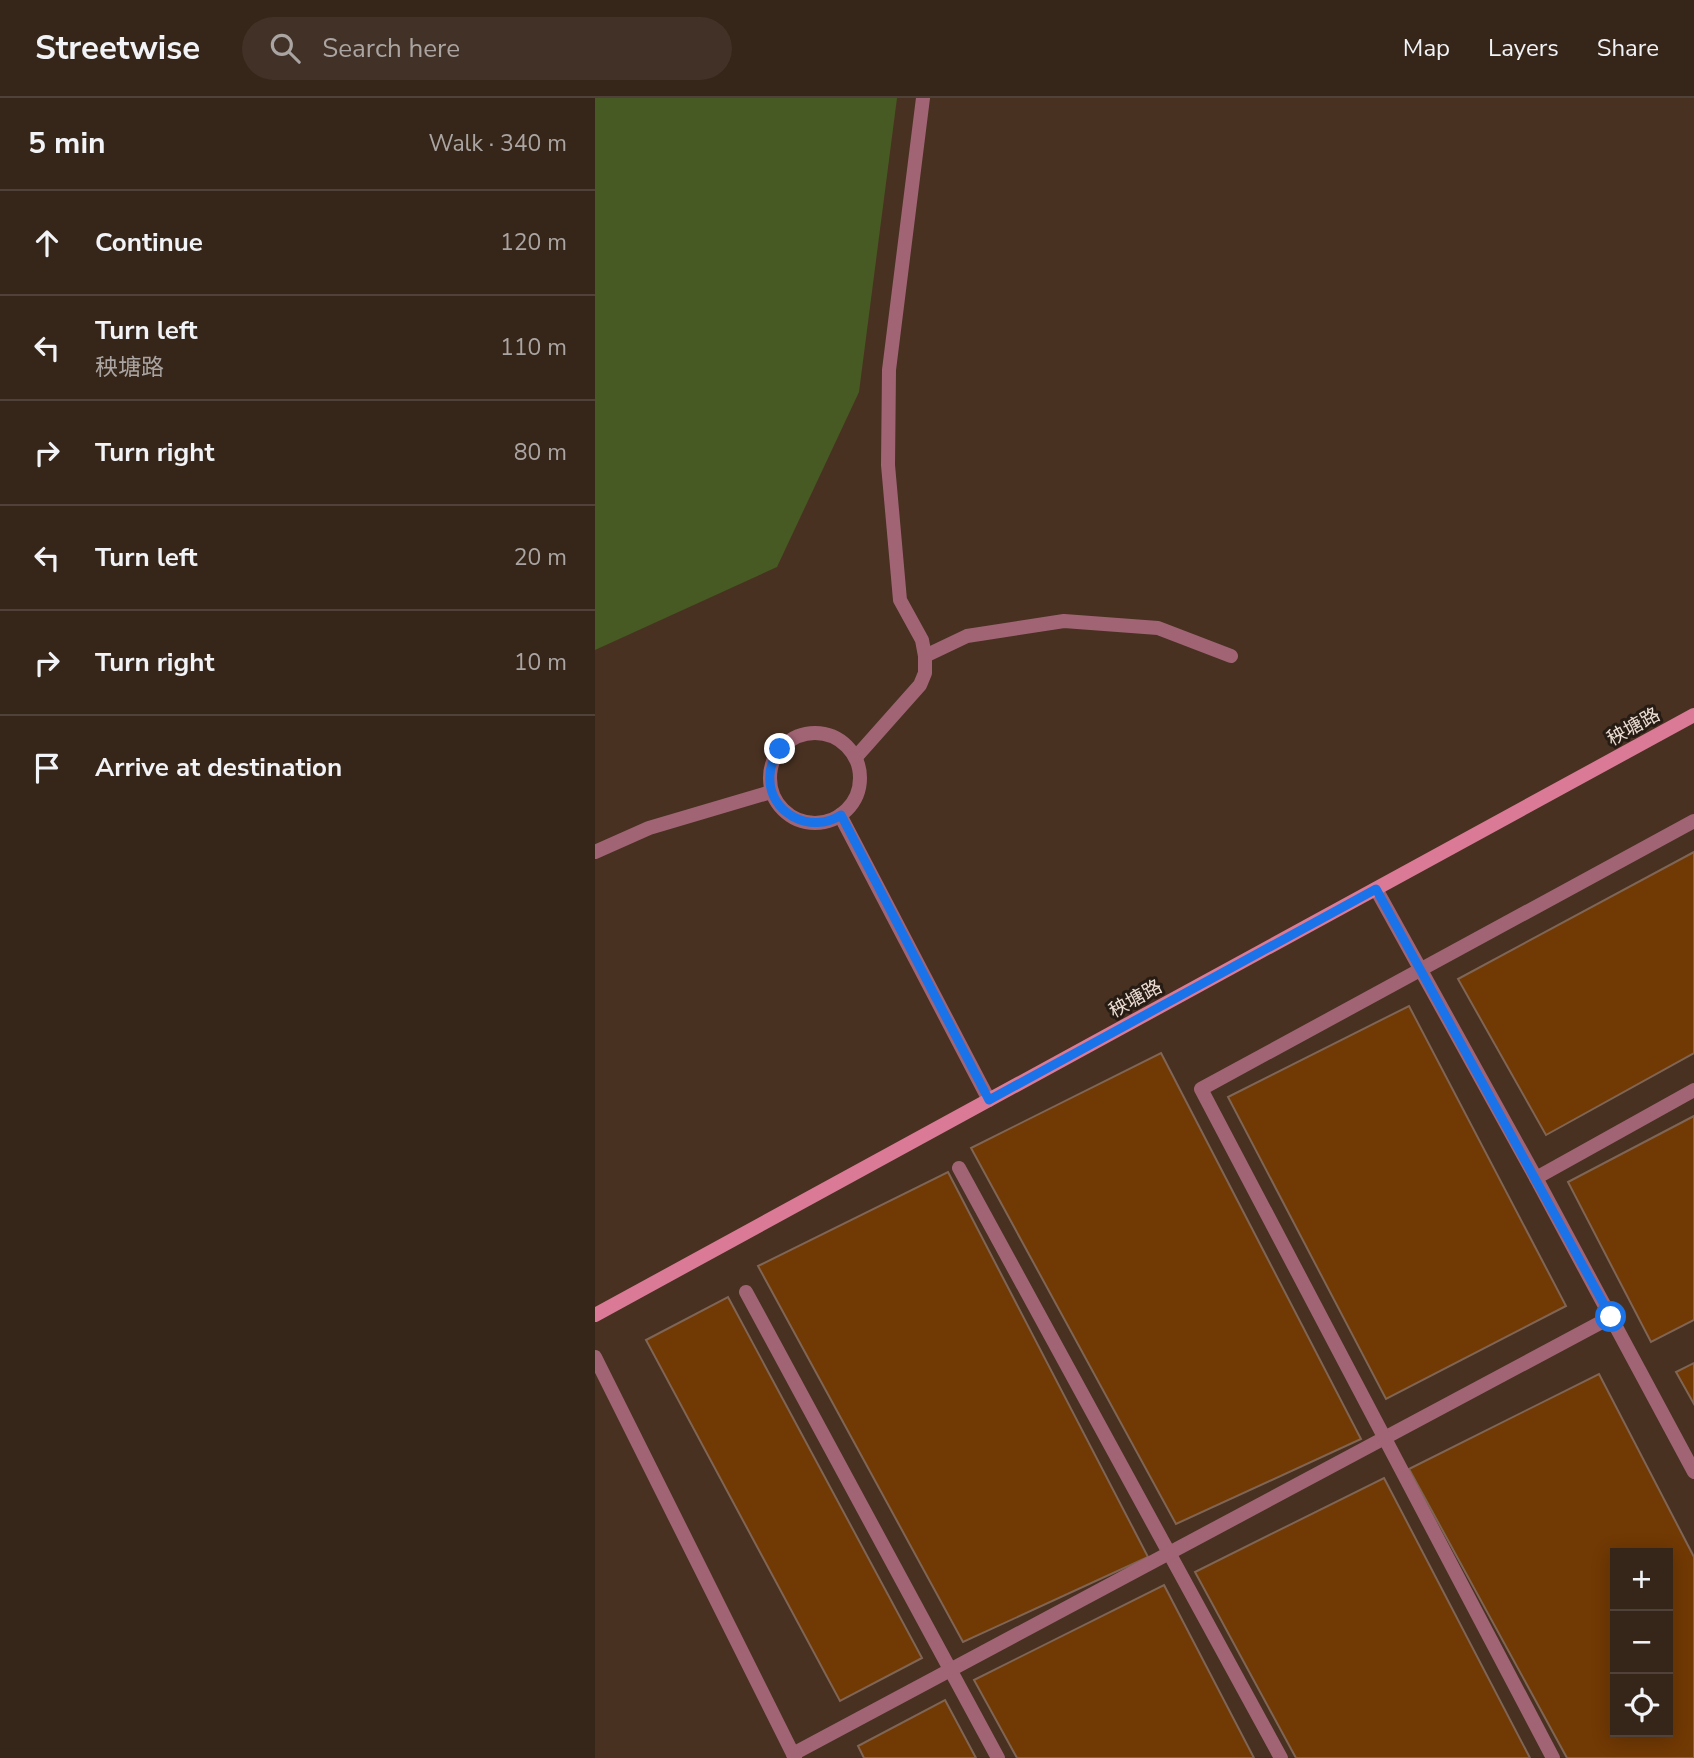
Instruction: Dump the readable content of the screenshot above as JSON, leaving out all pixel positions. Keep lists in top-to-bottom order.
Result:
{
  "streets": {
    "main road": ["秧塘路"]
  },
  "page": {
    "header": "Streetwise",
    "search": "Search here",
    "nav": ["Map", "Layers", "Share"],
    "heading": ["5 min", "Walk · 340 m"],
    "list": [
      ["Continue", "120 m"],
      ["Turn left", "秧塘路", "110 m"],
      ["Turn right", "80 m"],
      ["Turn left", "20 m"],
      ["Turn right", "10 m"],
      "Arrive at destination"
    ],
    "map_buttons": ["+", "−"]
  }
}
